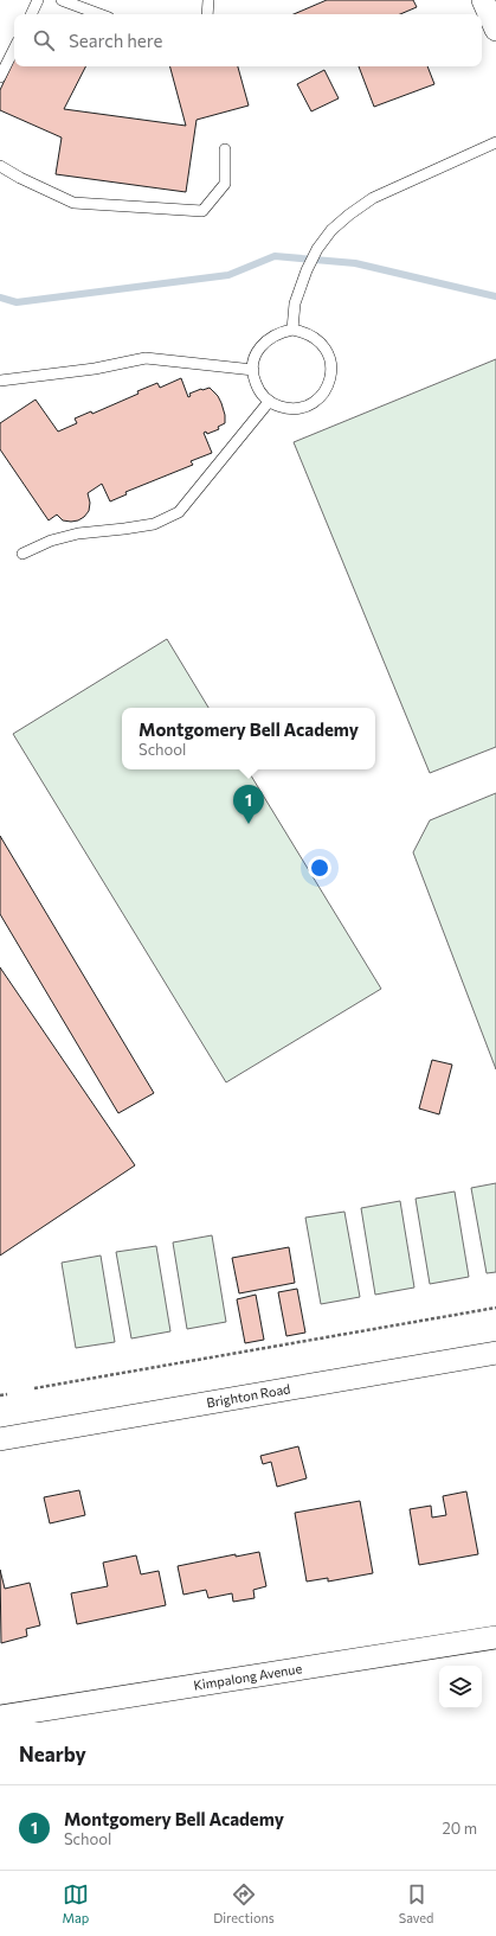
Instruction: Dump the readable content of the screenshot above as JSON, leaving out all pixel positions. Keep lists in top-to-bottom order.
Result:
{
  "streets": {
    "street": ["Brighton Road", "Kimpalong Avenue"]
  },
  "page": {
    "search": "Search here",
    "popup": ["Montgomery Bell Academy", "School"],
    "pins": "1",
    "heading": "Nearby",
    "list": [
      {
        "mark": "1",
        "name": "Montgomery Bell Academy",
        "note": "School",
        "value": "20 m"
      }
    ],
    "nav": ["Map", "Directions", "Saved"]
  }
}
